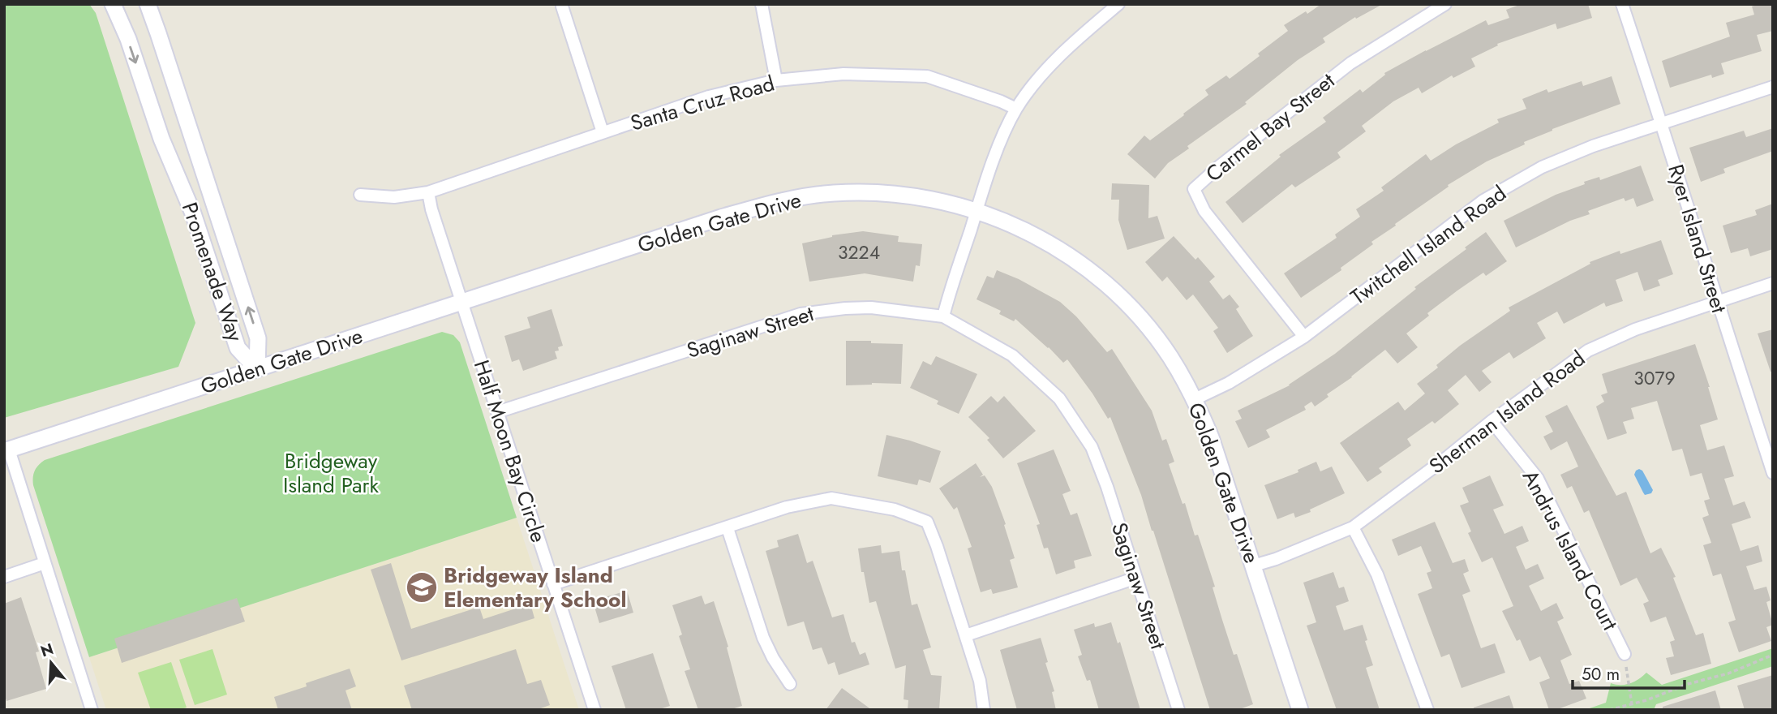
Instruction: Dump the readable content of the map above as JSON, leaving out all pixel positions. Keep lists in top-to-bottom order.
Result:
{
  "streets": {
    "street": [
      "Santa Cruz Road",
      "Carmel Bay Street",
      "Golden Gate Drive",
      "Ryer Island Street",
      "Twitchell Island Road",
      "Promenade Way",
      "Saginaw Street",
      "Sherman Island Road",
      "Half Moon Bay Circle",
      "Andrus Island Court"
    ]
  },
  "crossings": [
    ["Santa Cruz Road", "Half Moon Bay Circle"],
    ["Carmel Bay Street", "Twitchell Island Road"],
    ["Golden Gate Drive", "Twitchell Island Road"],
    ["Golden Gate Drive", "Promenade Way"],
    ["Golden Gate Drive", "Sherman Island Road"],
    ["Golden Gate Drive", "Half Moon Bay Circle"],
    ["Ryer Island Street", "Twitchell Island Road"],
    ["Ryer Island Street", "Sherman Island Road"],
    ["Saginaw Street", "Half Moon Bay Circle"],
    ["Sherman Island Road", "Andrus Island Court"]
  ],
  "parks": ["Bridgeway Island Park"],
  "places": {
    "school or university": ["Bridgeway Island Elementary School"]
  },
  "house_numbers": ["3224", "3079"],
  "scale_bar": "50 m",
  "north": "top"
}
